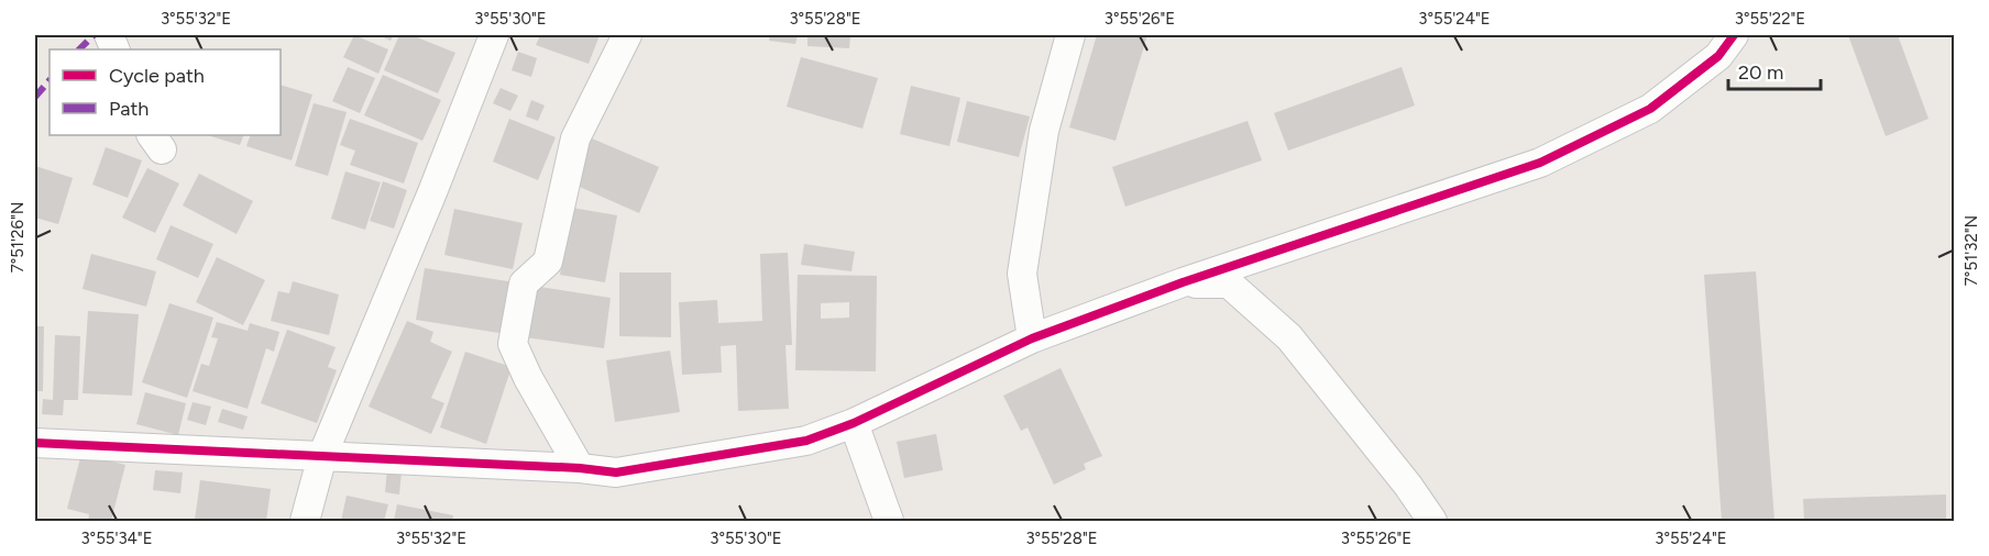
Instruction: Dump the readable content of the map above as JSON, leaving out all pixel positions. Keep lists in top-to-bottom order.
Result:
{
  "legend": ["Cycle path", "Path"],
  "scale_bar": "20 m",
  "coordinates": [
    "3°55'32\"E",
    "3°55'30\"E",
    "3°55'28\"E",
    "3°55'26\"E",
    "3°55'24\"E",
    "3°55'22\"E",
    "7°51'26\"N",
    "7°51'32\"N",
    "3°55'34\"E"
  ]
}
